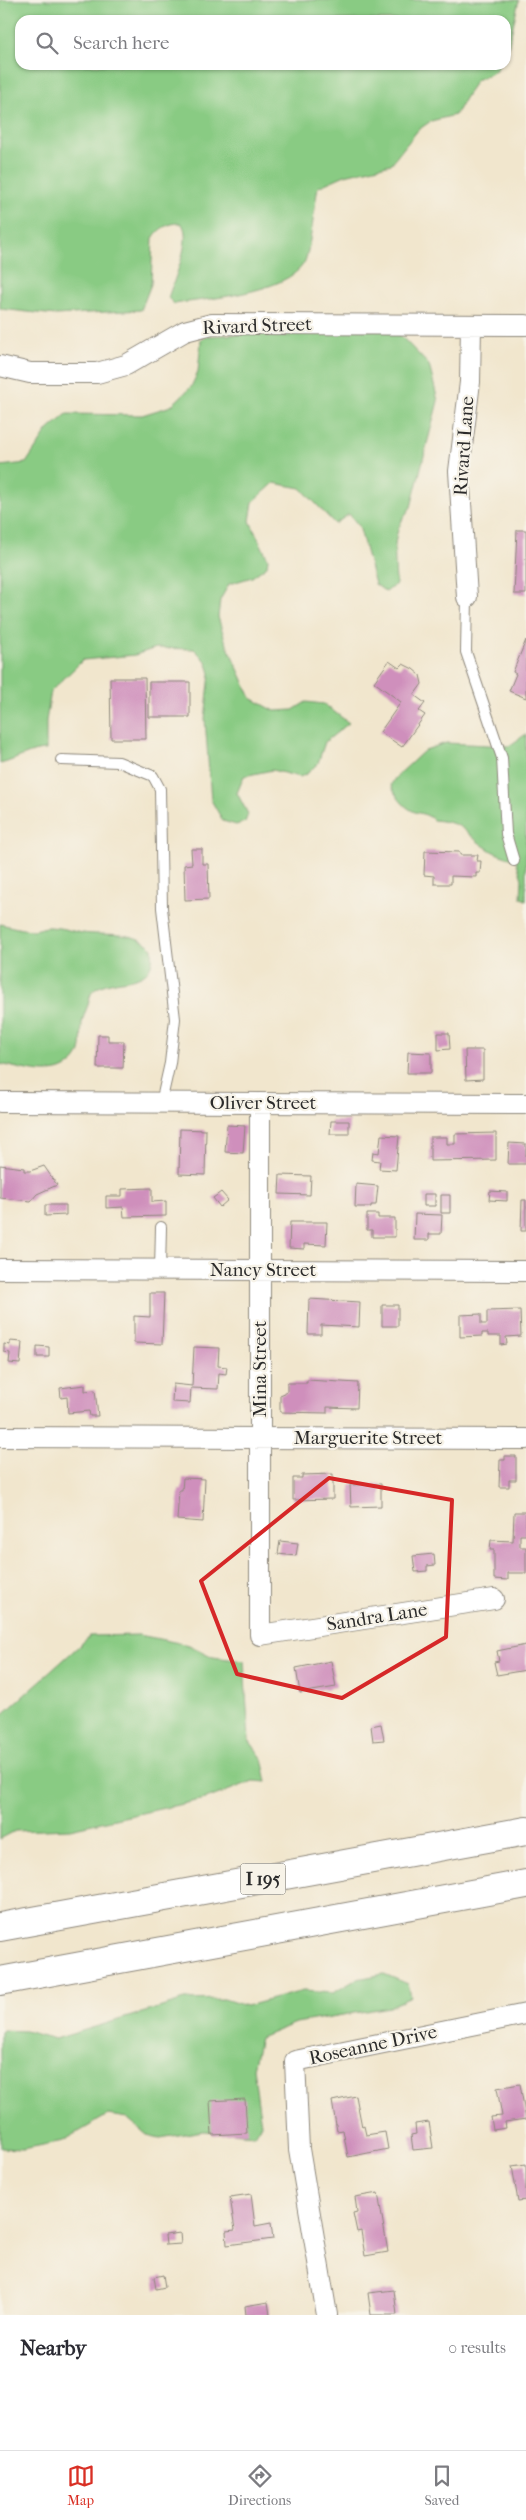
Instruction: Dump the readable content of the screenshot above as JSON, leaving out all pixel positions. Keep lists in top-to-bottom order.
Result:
{
  "streets": {
    "highway": ["I 195"],
    "street": [
      "Rivard Street",
      "Rivard Lane",
      "Oliver Street",
      "Nancy Street",
      "Mina Street",
      "Marguerite Street",
      "Sandra Lane",
      "Roseanne Drive"
    ]
  },
  "crossings": [
    ["Rivard Street", "Rivard Lane"],
    ["Oliver Street", "Mina Street"],
    ["Nancy Street", "Mina Street"],
    ["Mina Street", "Marguerite Street"],
    ["Mina Street", "Sandra Lane"]
  ],
  "page": {
    "search": "Search here",
    "heading": ["Nearby", "0 results"],
    "nav": ["Map", "Directions", "Saved"]
  }
}
